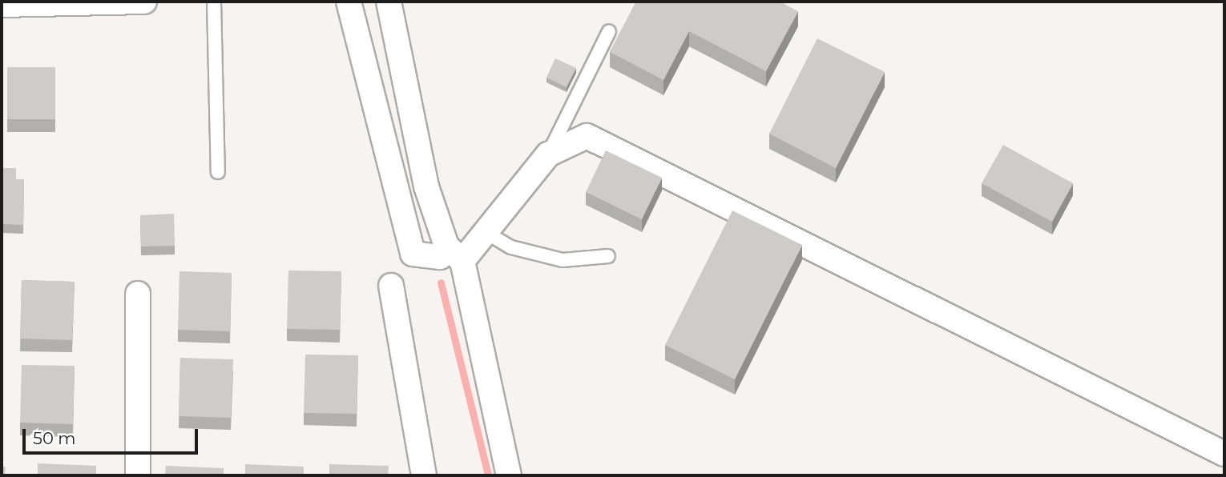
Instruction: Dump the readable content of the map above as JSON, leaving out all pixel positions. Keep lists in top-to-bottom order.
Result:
{
  "scale_bar": "50 m"
}
